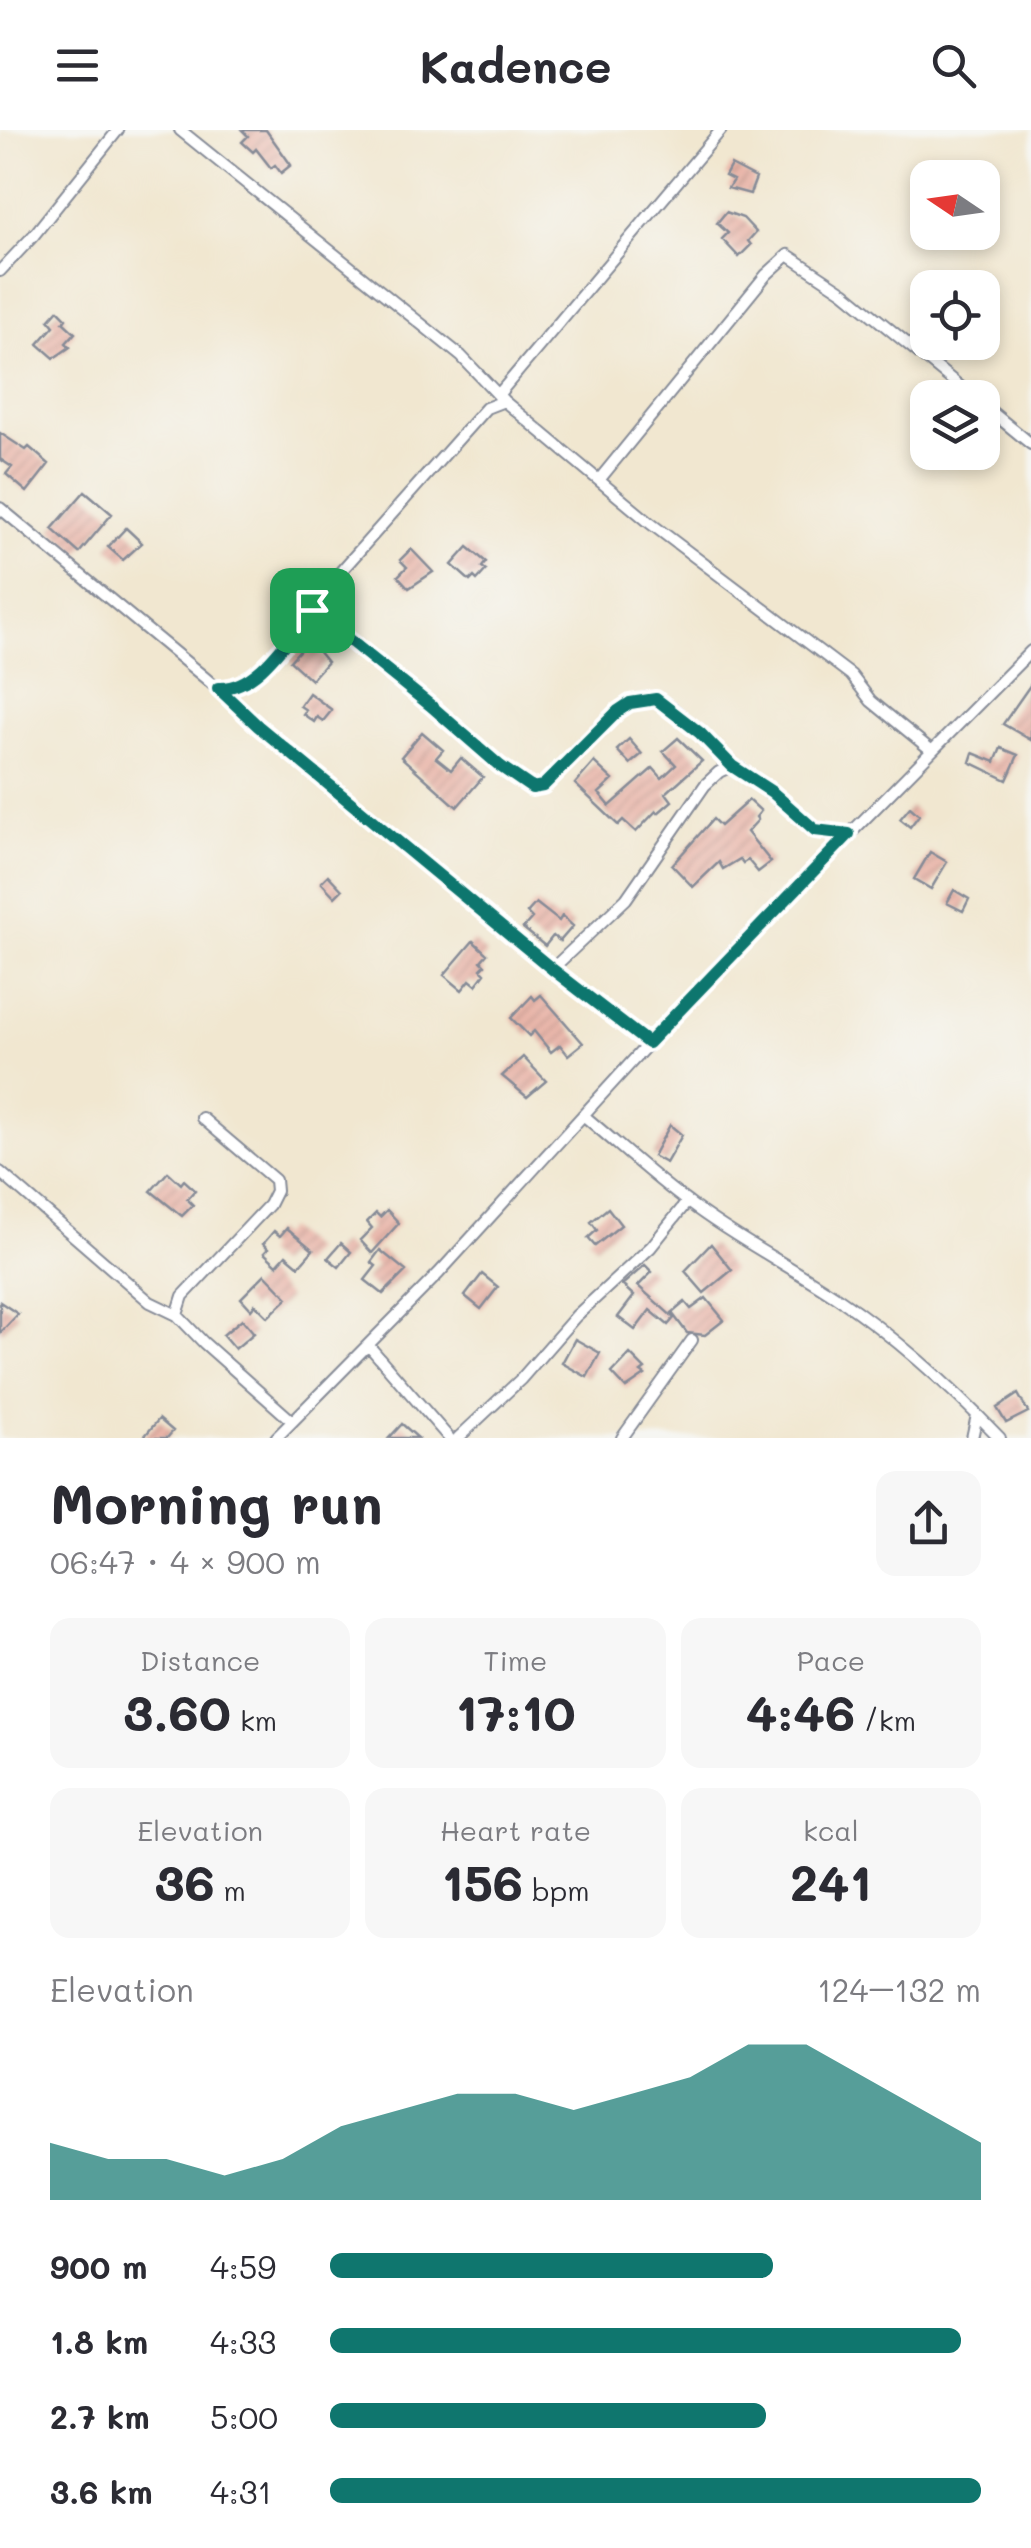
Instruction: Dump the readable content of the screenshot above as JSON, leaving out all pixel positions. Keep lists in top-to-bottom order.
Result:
{
  "north": "left",
  "page": {
    "header": "Kadence",
    "heading": ["Morning run", "06:47 · 4 × 900 m"],
    "stats": [
      ["Distance", "3.60 km"],
      ["Time", "17:10"],
      ["Pace", "4:46 /km"],
      ["Elevation", "36 m"],
      ["Heart rate", "156 bpm"],
      ["kcal", "241"]
    ],
    "chart": ["Elevation", "124–132 m"],
    "list": [
      {
        "name": "900 m",
        "note": "4:59"
      },
      {
        "name": "1.8 km",
        "note": "4:33"
      },
      {
        "name": "2.7 km",
        "note": "5:00"
      },
      {
        "name": "3.6 km",
        "note": "4:31"
      }
    ]
  }
}
